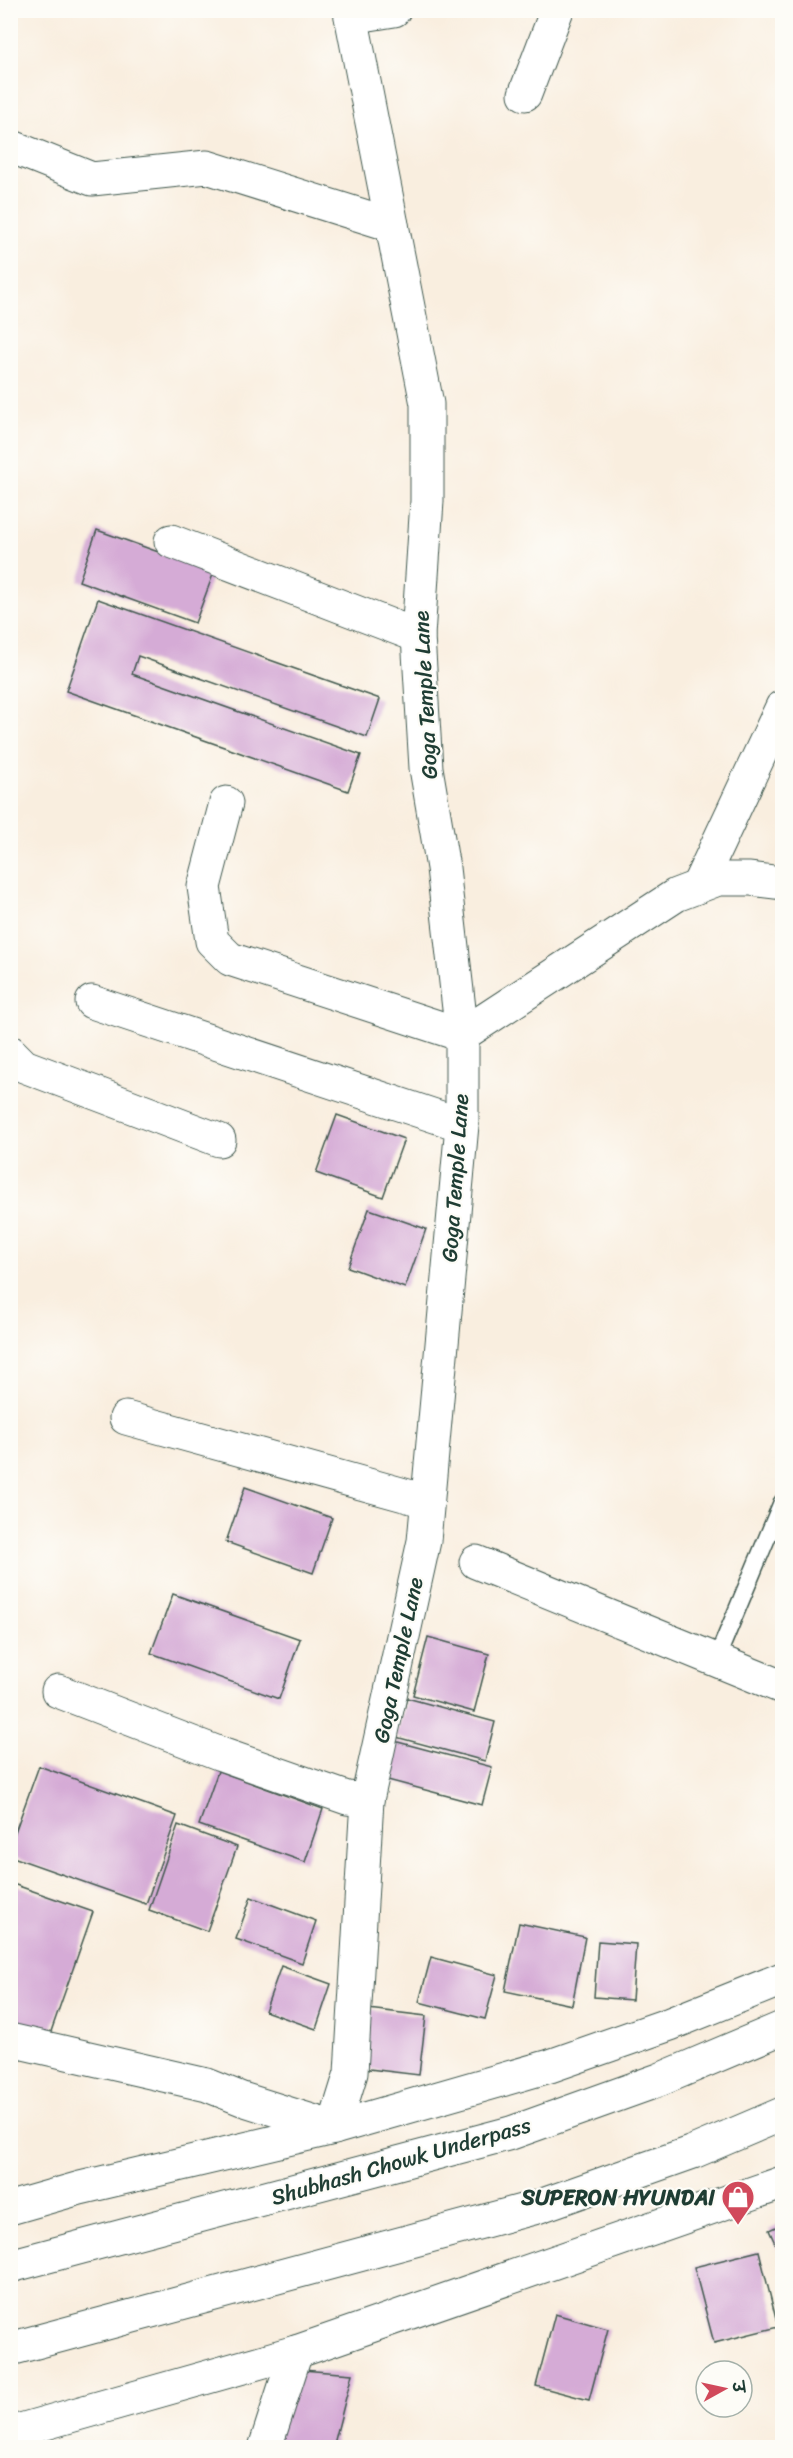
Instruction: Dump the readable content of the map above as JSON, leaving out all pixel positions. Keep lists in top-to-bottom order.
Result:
{
  "streets": {
    "main road": ["Goga Temple Lane", "Shubhash Chowk Underpass"]
  },
  "places": {
    "shop": ["SUPERON HYUNDAI"]
  },
  "north": "right"
}
